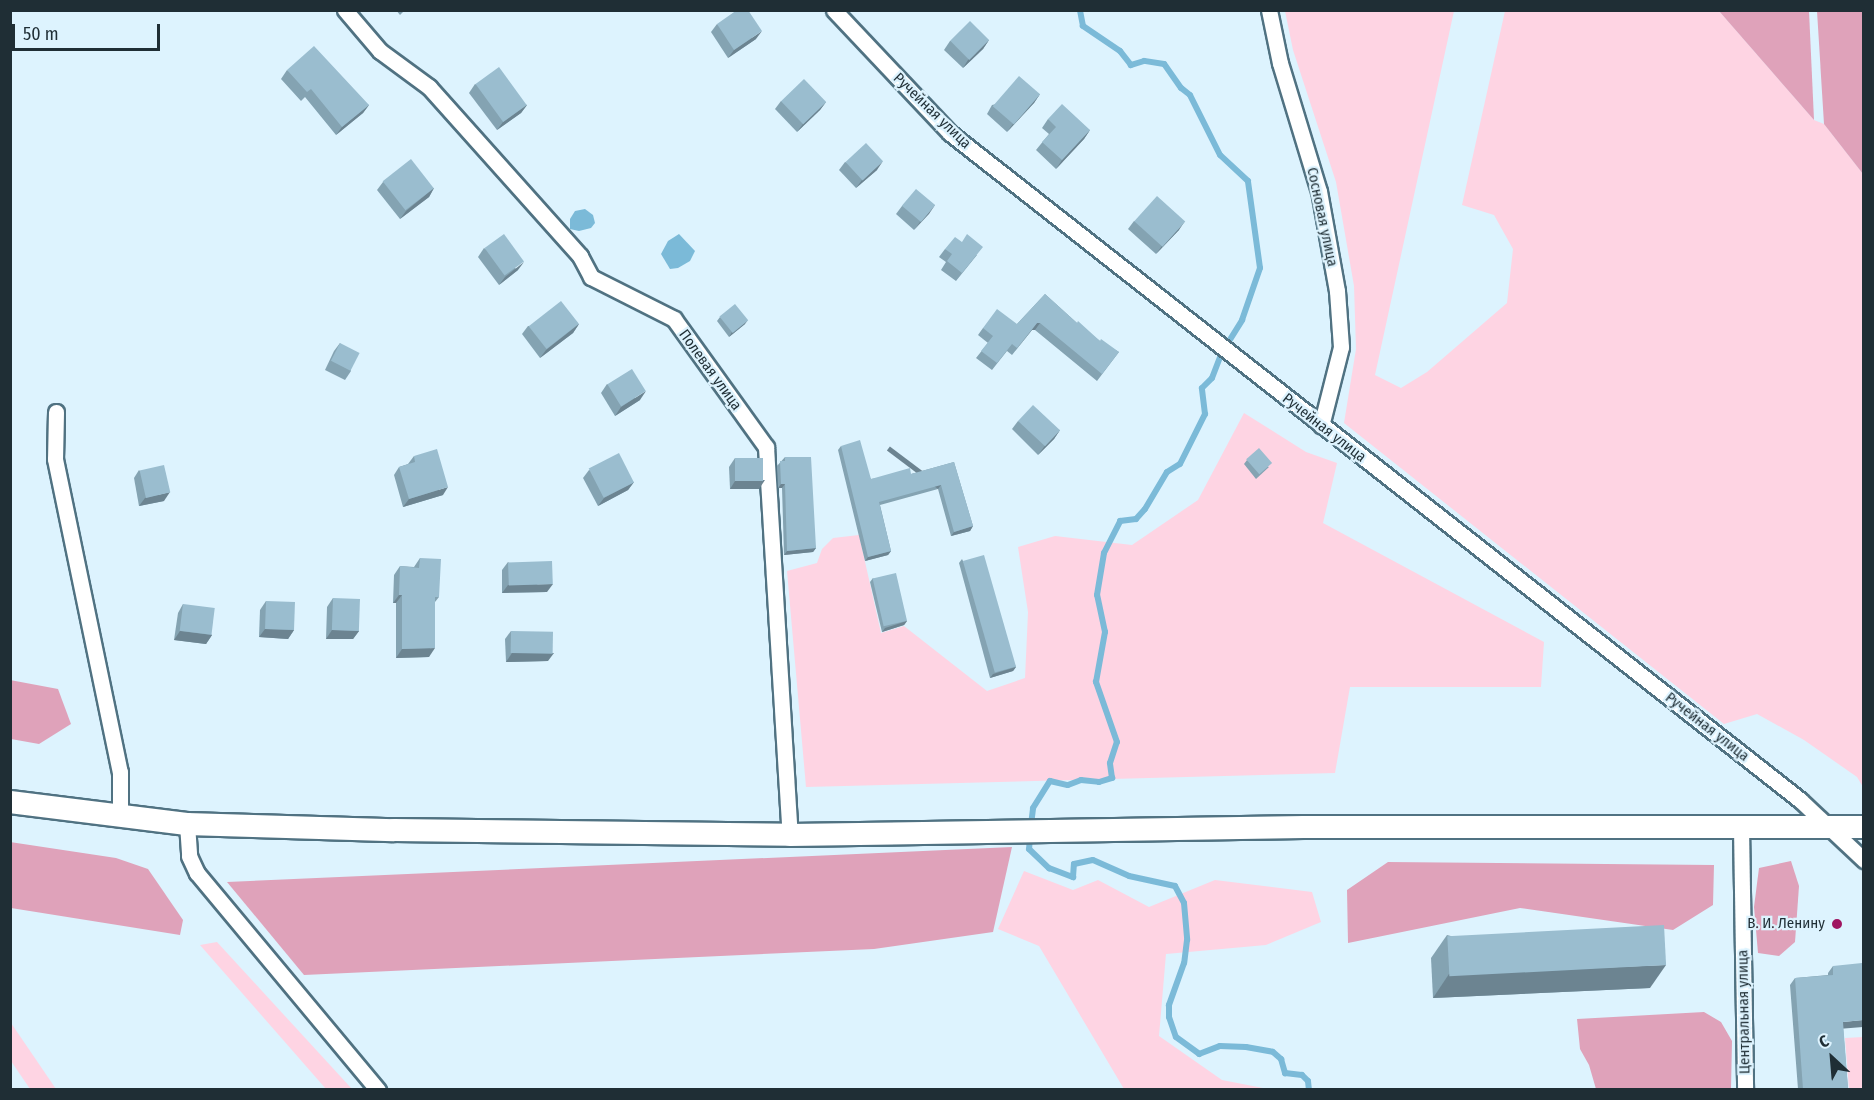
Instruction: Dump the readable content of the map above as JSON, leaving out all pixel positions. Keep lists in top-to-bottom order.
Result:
{
  "streets": {
    "street": [
      "Ручейная улица",
      "Сосновая улица",
      "Полевая улица",
      "Центральная улица"
    ]
  },
  "crossings": [
    ["Ручейная улица", "Сосновая улица"]
  ],
  "places": ["В. И. Ленину"],
  "scale_bar": "50 m",
  "north": "top left"
}
